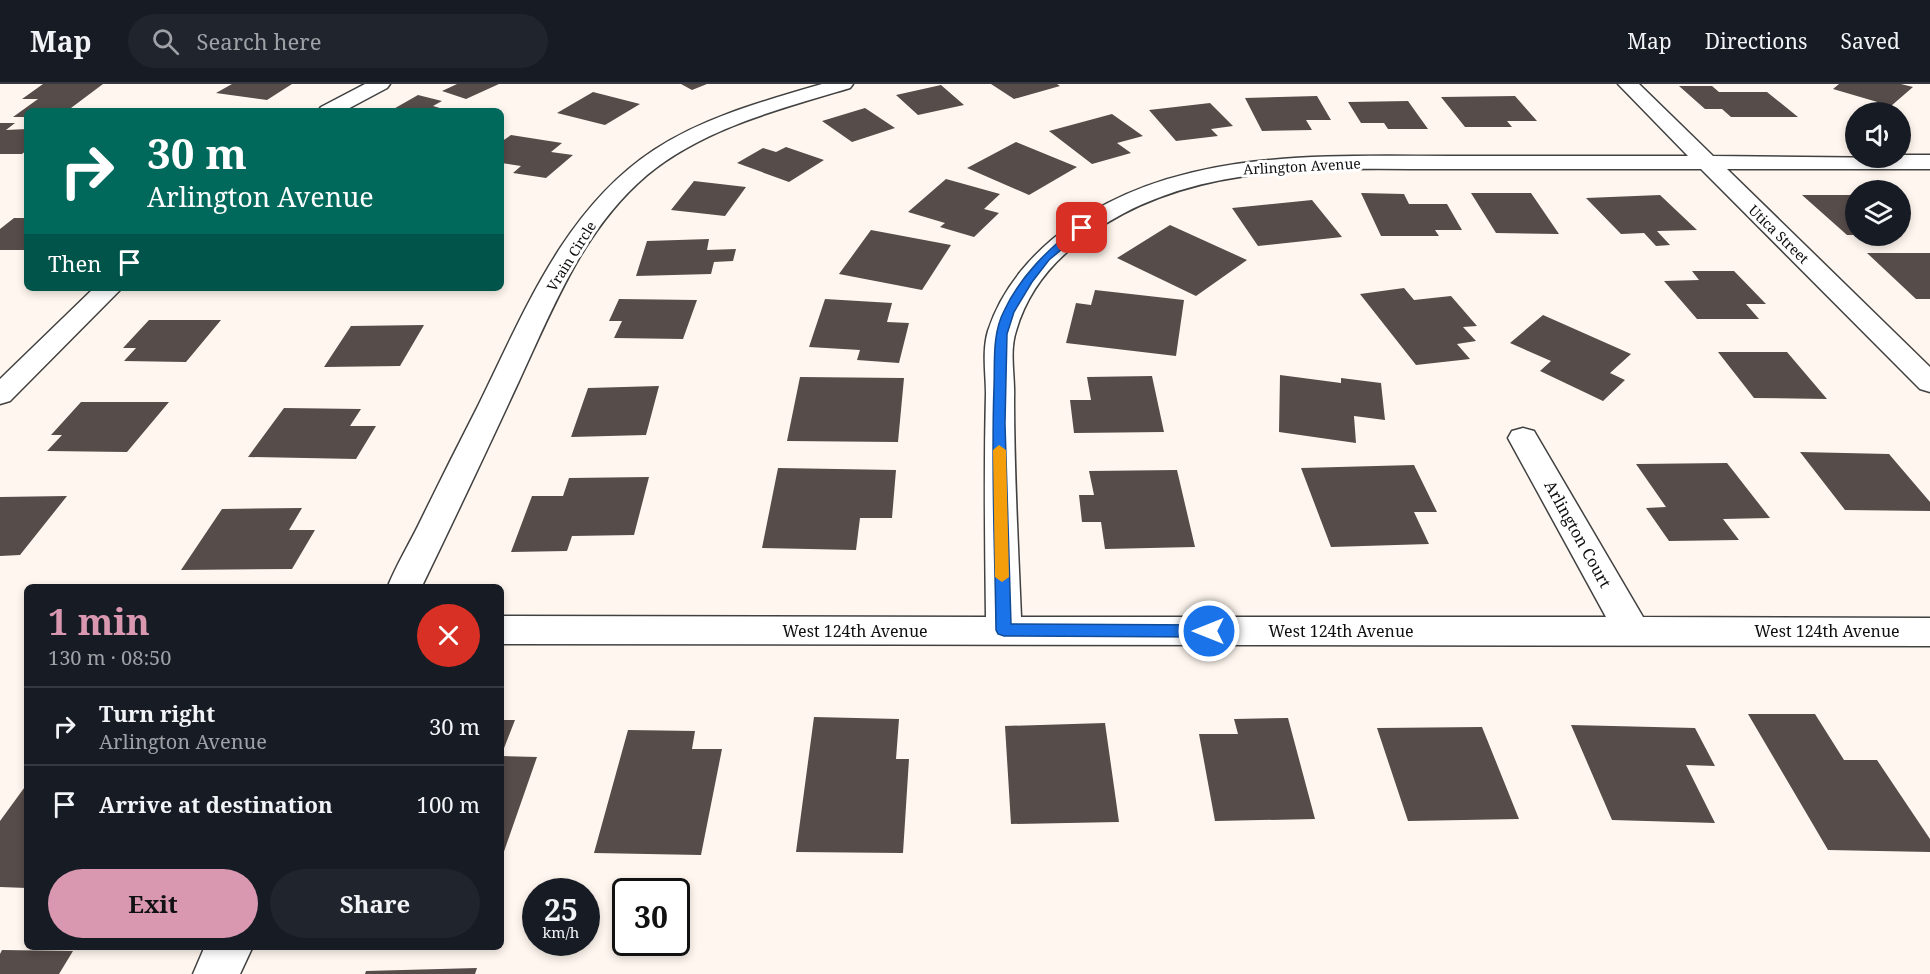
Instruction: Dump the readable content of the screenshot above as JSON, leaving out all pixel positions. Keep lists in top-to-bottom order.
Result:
{
  "streets": {
    "street": [
      "Arlington Avenue",
      "Utica Street",
      "Vrain Circle",
      "Arlington Court",
      "West 124th Avenue"
    ]
  },
  "crossings": [
    ["Arlington Avenue", "Utica Street"],
    ["Arlington Avenue", "West 124th Avenue"],
    ["Arlington Court", "West 124th Avenue"]
  ],
  "page": {
    "header": "Map",
    "search": "Search here",
    "nav": ["Map", "Directions", "Saved"],
    "turn": ["30 m", "Arlington Avenue"],
    "then": "Then",
    "heading": ["1 min", "130 m · 08:50"],
    "list": [
      {
        "name": "Turn right",
        "note": "Arlington Avenue",
        "value": "30 m"
      },
      {
        "name": "Arrive at destination",
        "value": "100 m"
      }
    ],
    "buttons": ["Exit", "Share"],
    "speed": "25 km/h",
    "limit": "30"
  }
}
